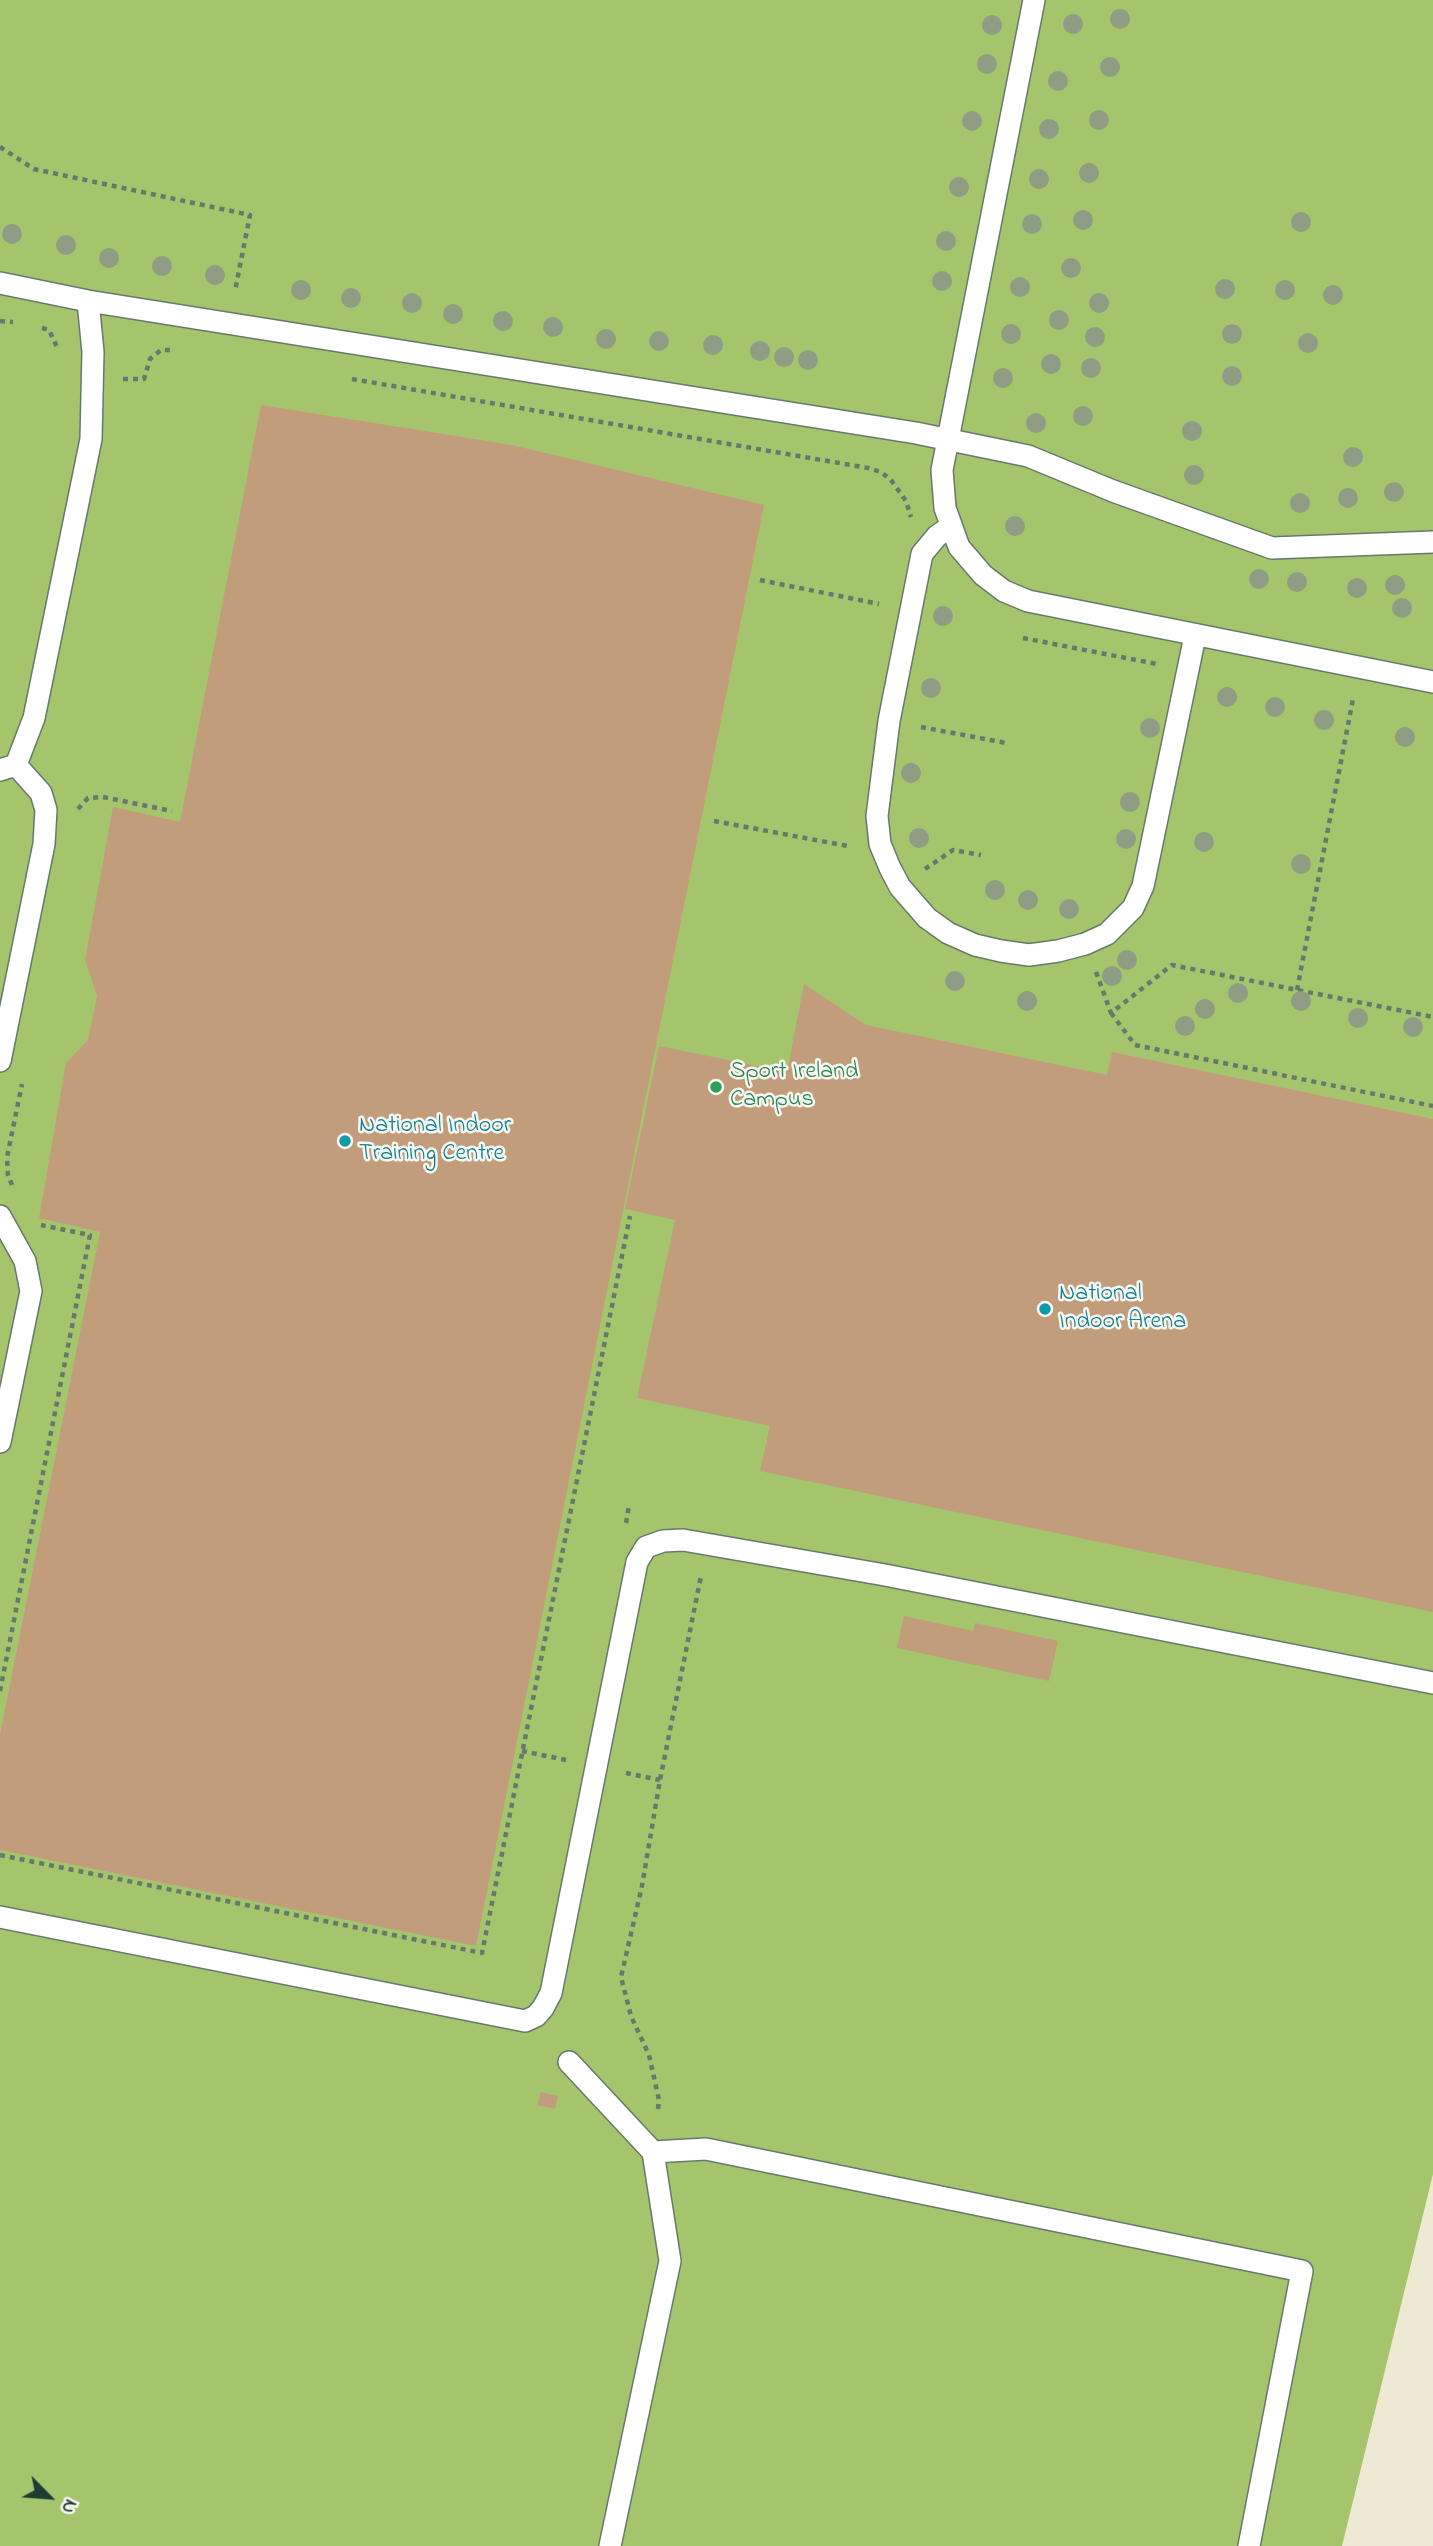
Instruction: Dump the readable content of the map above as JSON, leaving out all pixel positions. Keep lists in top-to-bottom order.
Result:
{
  "places": ["Sport Ireland Campus", "National Indoor Training Centre", "National Indoor Arena"],
  "north": "bottom right"
}
